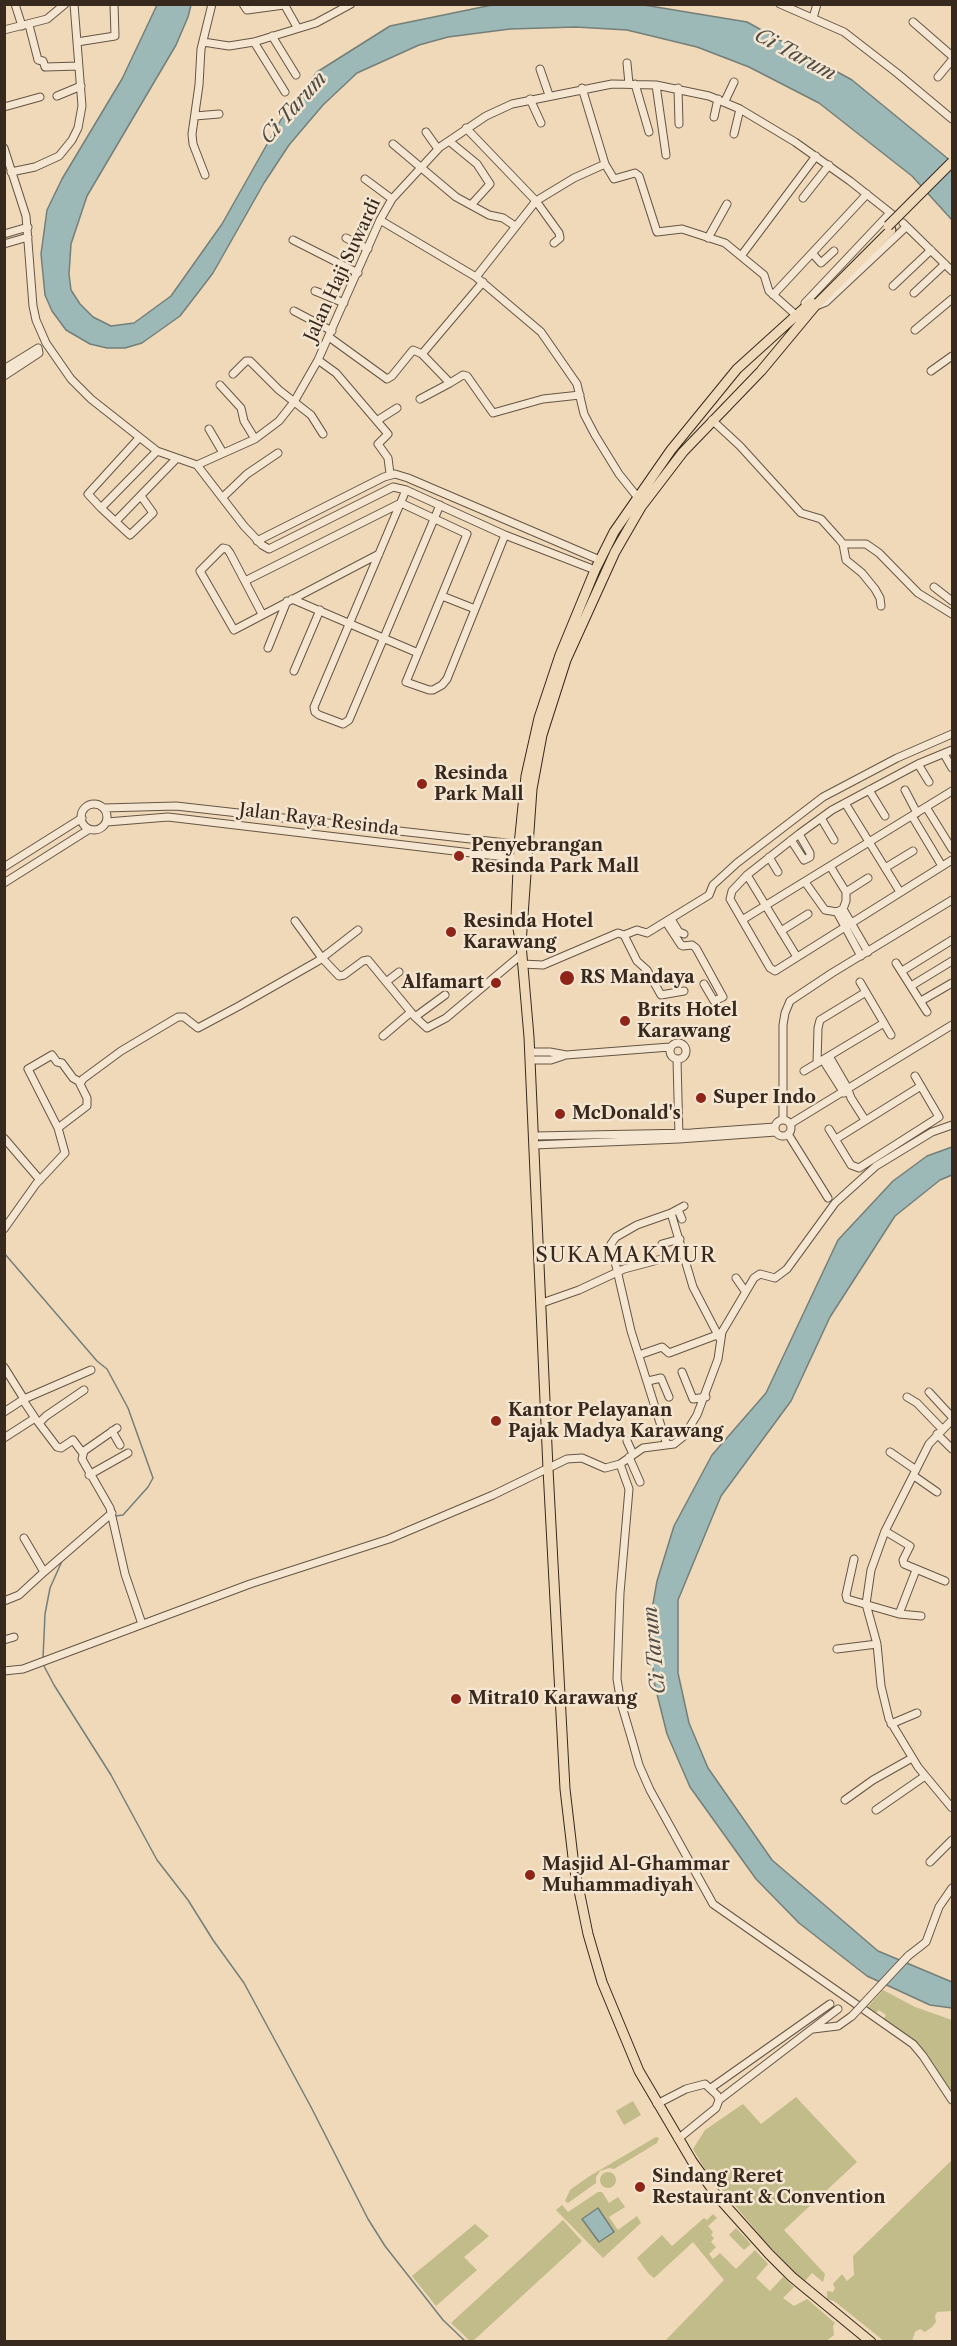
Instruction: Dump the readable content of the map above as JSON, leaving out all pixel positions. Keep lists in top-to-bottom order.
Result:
{
  "streets": {
    "street": ["Jalan Haji Suwardi", "Jalan Raya Resinda"]
  },
  "districts": ["SUKAMAKMUR"],
  "water": ["Ci Tarum"],
  "places": [
    "Resinda Park Mall",
    "Penyebrangan Resinda Park Mall",
    "Resinda Hotel Karawang",
    "RS Mandaya",
    "Alfamart",
    "Brits Hotel Karawang",
    "Super Indo",
    "McDonald's",
    "Kantor Pelayanan Pajak Madya Karawang",
    "Mitra10 Karawang",
    "Masjid Al-Ghammar Muhammadiyah",
    "Sindang Reret Restaurant & Convention"
  ]
}
